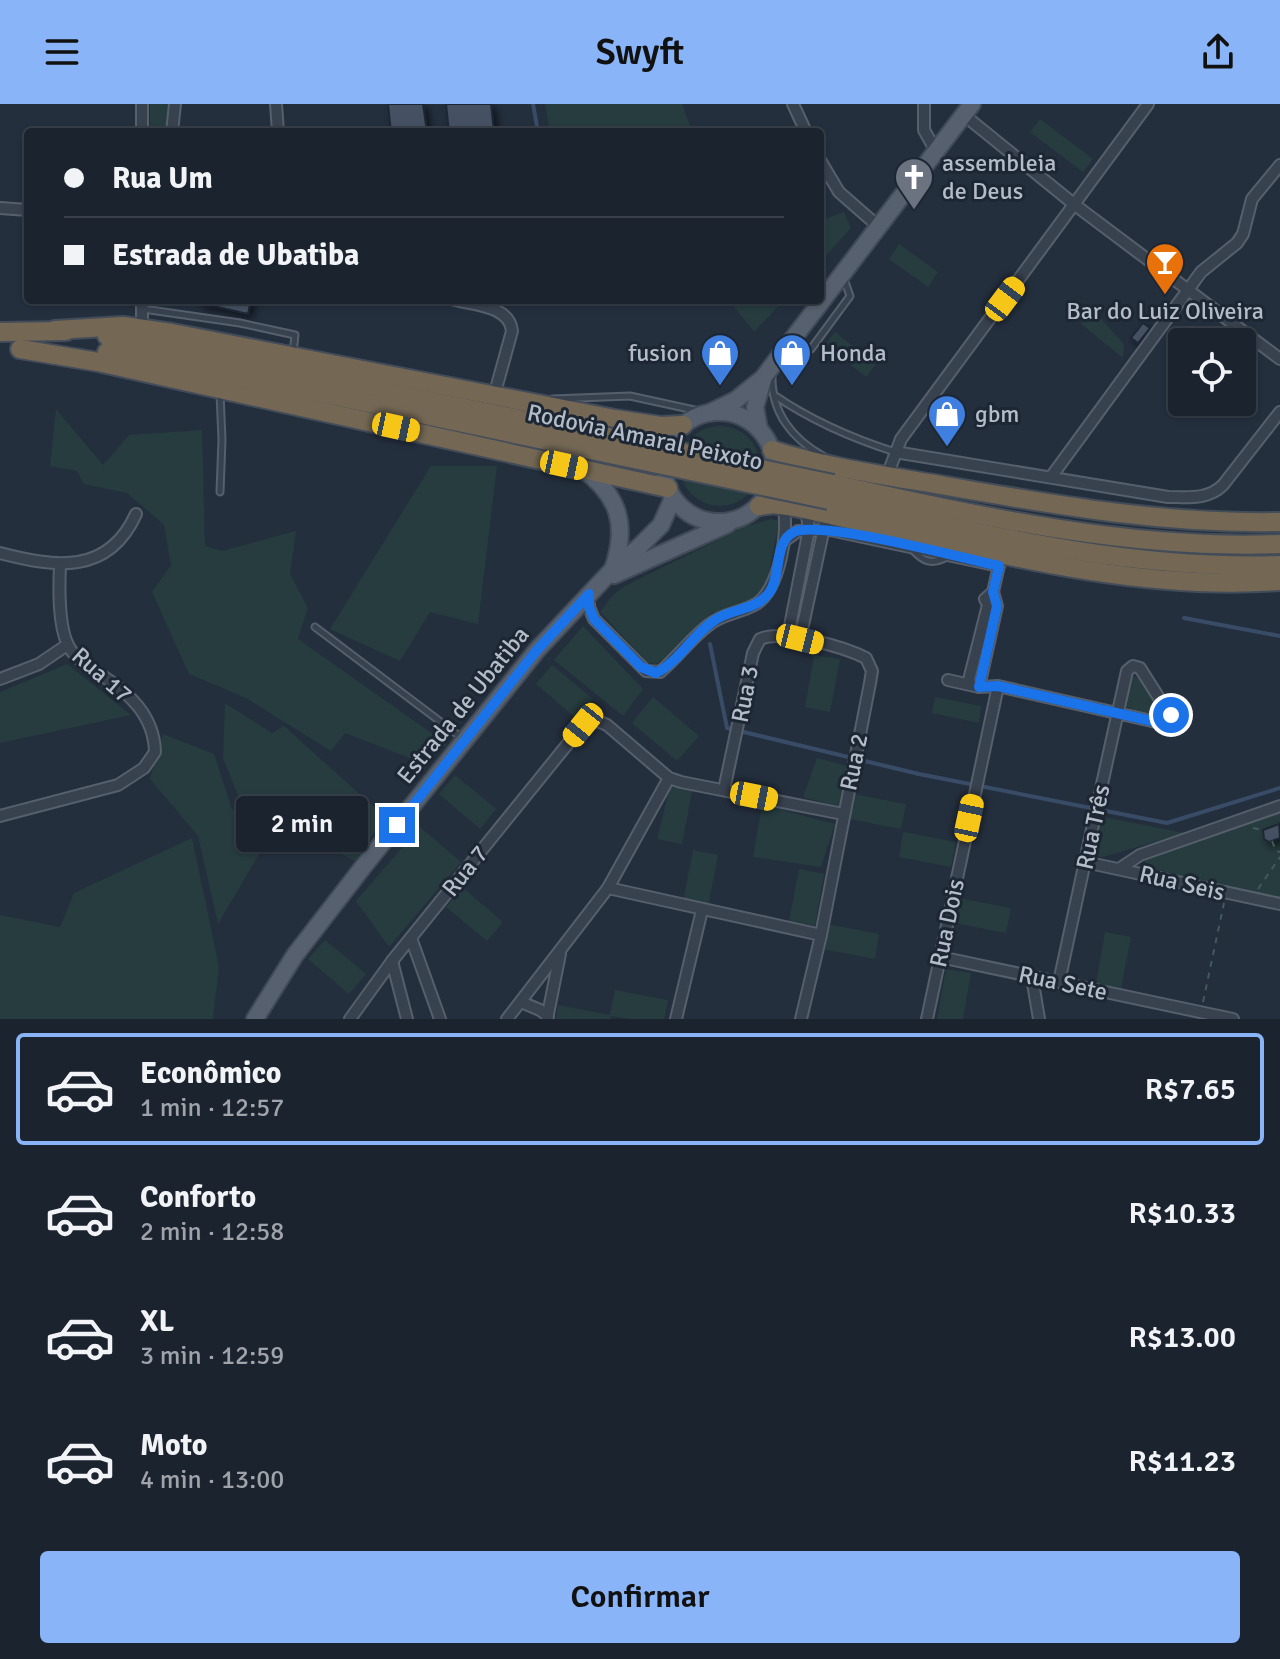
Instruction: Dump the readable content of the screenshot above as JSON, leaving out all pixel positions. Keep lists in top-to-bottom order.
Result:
{
  "streets": {
    "highway": ["Rodovia Amaral Peixoto"],
    "main road": ["Estrada de Ubatiba"],
    "street": [
      "Rua 17",
      "Rua 3",
      "Rua 2",
      "Rua Três",
      "Rua 7",
      "Rua Seis",
      "Rua Dois",
      "Rua Sete"
    ]
  },
  "crossings": [
    ["Rua Três", "Rua Seis"],
    ["Rua Três", "Rua Sete"],
    ["Rua Dois", "Rua Sete"]
  ],
  "places": {
    "church": ["assembleia de Deus"],
    "bar": ["Bar do Luiz Oliveira"],
    "shop": ["fusion", "Honda", "gbm"]
  },
  "page": {
    "header": "Swyft",
    "banner": ["Rua Um", "Estrada de Ubatiba"],
    "bubble": "2 min",
    "list": [
      {
        "name": "Econômico",
        "note": "1 min · 12:57",
        "value": "R$7.65"
      },
      {
        "name": "Conforto",
        "note": "2 min · 12:58",
        "value": "R$10.33"
      },
      {
        "name": "XL",
        "note": "3 min · 12:59",
        "value": "R$13.00"
      },
      {
        "name": "Moto",
        "note": "4 min · 13:00",
        "value": "R$11.23"
      }
    ],
    "buttons": "Confirmar"
  }
}
